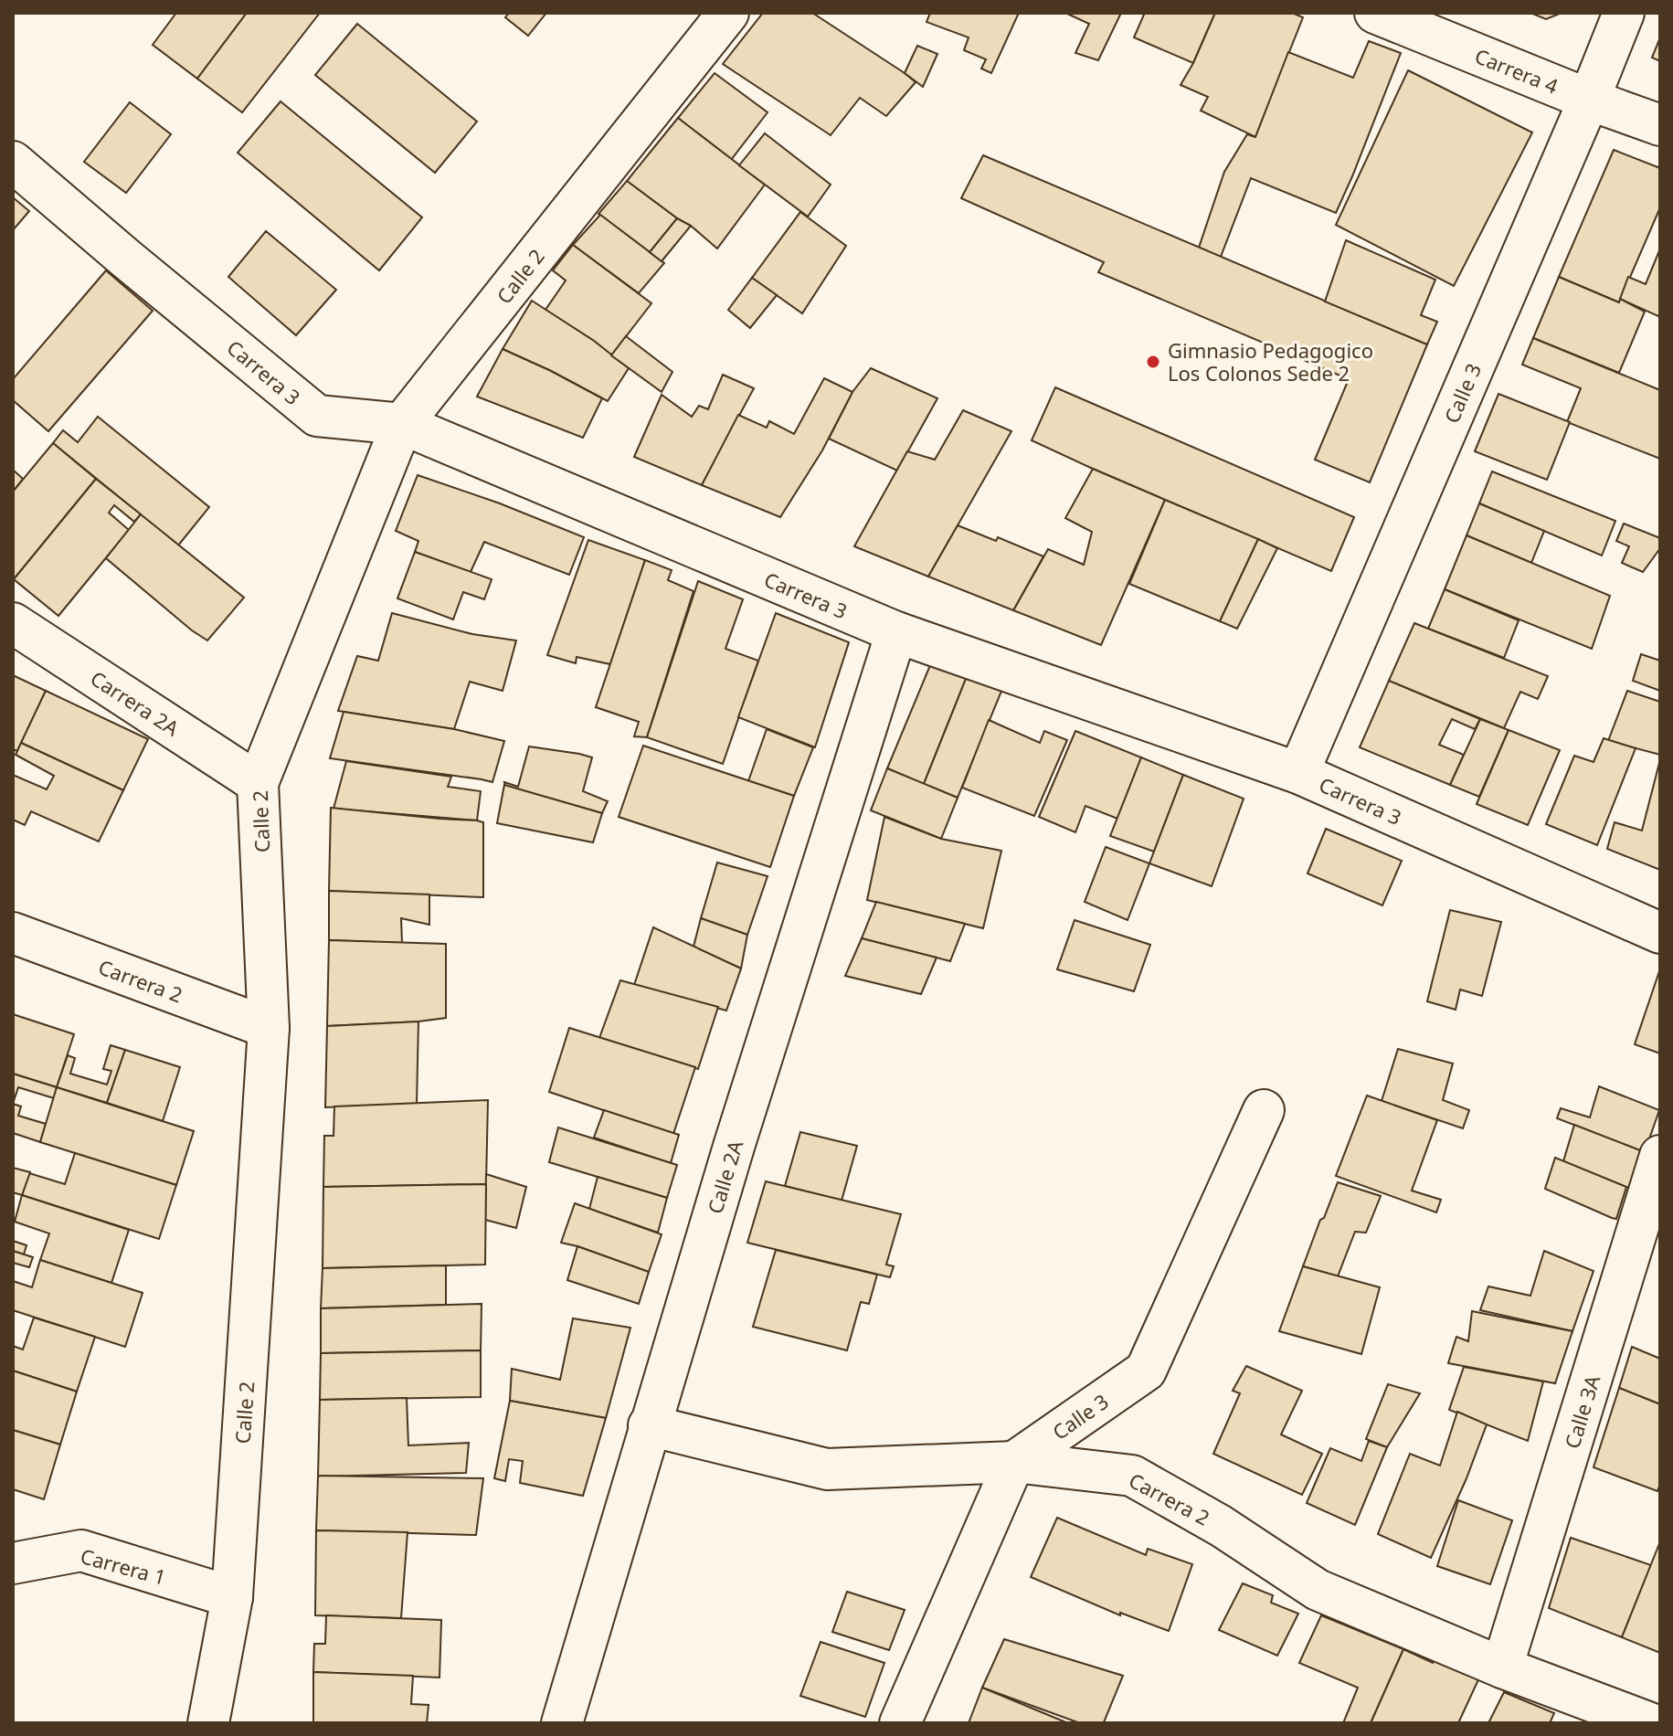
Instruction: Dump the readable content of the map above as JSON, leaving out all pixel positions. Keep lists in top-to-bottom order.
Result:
{
  "streets": {
    "street": [
      "Carrera 4",
      "Calle 2",
      "Carrera 3",
      "Calle 3",
      "Carrera 2A",
      "Carrera 2",
      "Calle 2A",
      "Calle 3A",
      "Carrera 1"
    ]
  },
  "crossings": [
    ["Carrera 4", "Calle 3"],
    ["Calle 2", "Carrera 3"],
    ["Calle 2", "Carrera 2A"],
    ["Calle 2", "Carrera 2"],
    ["Calle 2", "Carrera 1"],
    ["Carrera 3", "Calle 3"],
    ["Carrera 3", "Calle 2A"],
    ["Calle 3", "Carrera 2"],
    ["Carrera 2", "Calle 2A"],
    ["Carrera 2", "Calle 3A"]
  ],
  "places": ["Gimnasio Pedagogico Los Colonos Sede 2"]
}
